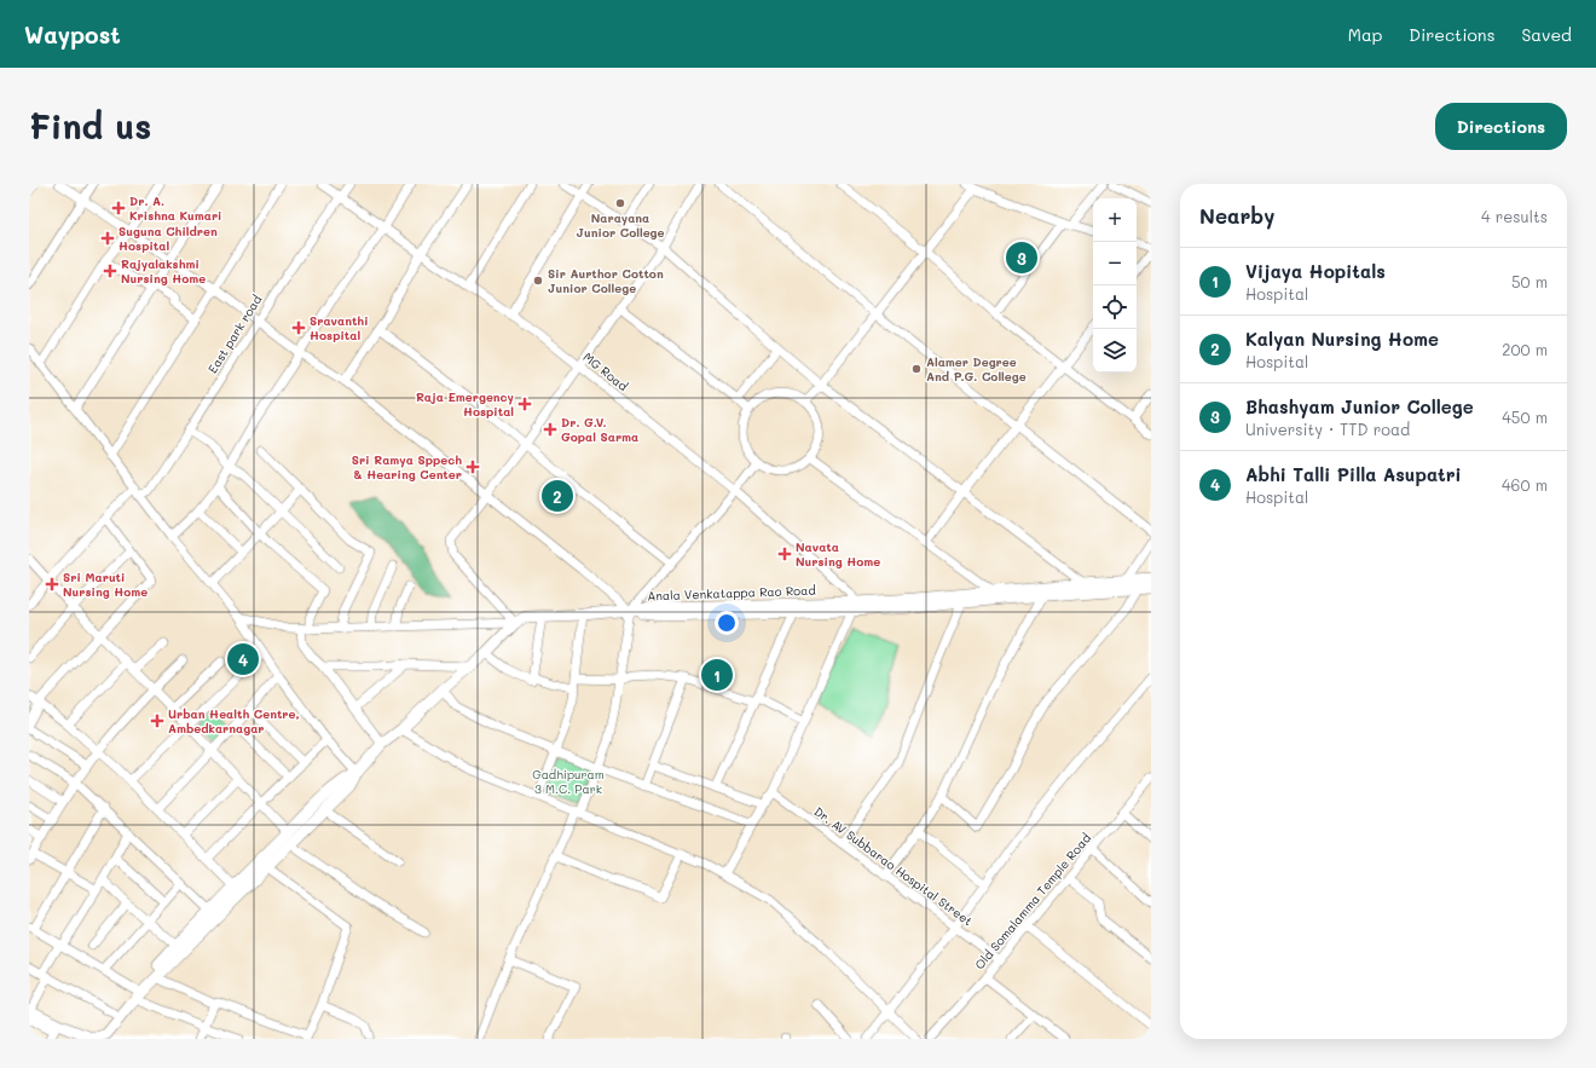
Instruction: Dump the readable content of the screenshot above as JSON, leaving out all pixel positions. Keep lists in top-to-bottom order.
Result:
{
  "streets": {
    "main road": ["Anala Venkatappa Rao Road"],
    "street": [
      "East park road",
      "MG Road",
      "Dr. AV Subbarao Hospital Street",
      "Old Somalamma Temple Road"
    ]
  },
  "crossings": [
    ["East park road", "MG Road"],
    ["MG Road", "Anala Venkatappa Rao Road"],
    ["Dr. AV Subbarao Hospital Street", "Old Somalamma Temple Road"]
  ],
  "parks": ["Gadhipuram 3 M.C. Park"],
  "places": {
    "other": ["Narayana Junior College", "Sir Aurthor Cotton Junior College", "Alamer Degree And P.G. College"],
    "health": [
      "Dr. A. Krishna Kumari",
      "Suguna Children Hospital",
      "Rajyalakshmi Nursing Home",
      "Sravanthi Hospital",
      "Raja Emergency Hospital",
      "Dr. G.V. Gopal Sarma",
      "Sri Ramya Sppech & Hearing Center",
      "Navata Nursing Home",
      "Sri Maruti Nursing Home",
      "Urban Health Centre, Ambedkarnagar"
    ]
  },
  "page": {
    "header": "Waypost",
    "nav": ["Map", "Directions", "Saved"],
    "buttons": "Directions",
    "title": "Find us",
    "heading": ["Nearby", "4 results"],
    "map_buttons": ["+", "−"],
    "pins": [
      "3",
      "2",
      "4",
      "1"
    ],
    "list": [
      {
        "mark": "1",
        "name": "Vijaya Hopitals",
        "note": "Hospital",
        "value": "50 m"
      },
      {
        "mark": "2",
        "name": "Kalyan Nursing Home",
        "note": "Hospital",
        "value": "200 m"
      },
      {
        "mark": "3",
        "name": "Bhashyam Junior College",
        "note": "University · TTD road",
        "value": "450 m"
      },
      {
        "mark": "4",
        "name": "Abhi Talli Pilla Asupatri",
        "note": "Hospital",
        "value": "460 m"
      }
    ]
  }
}
